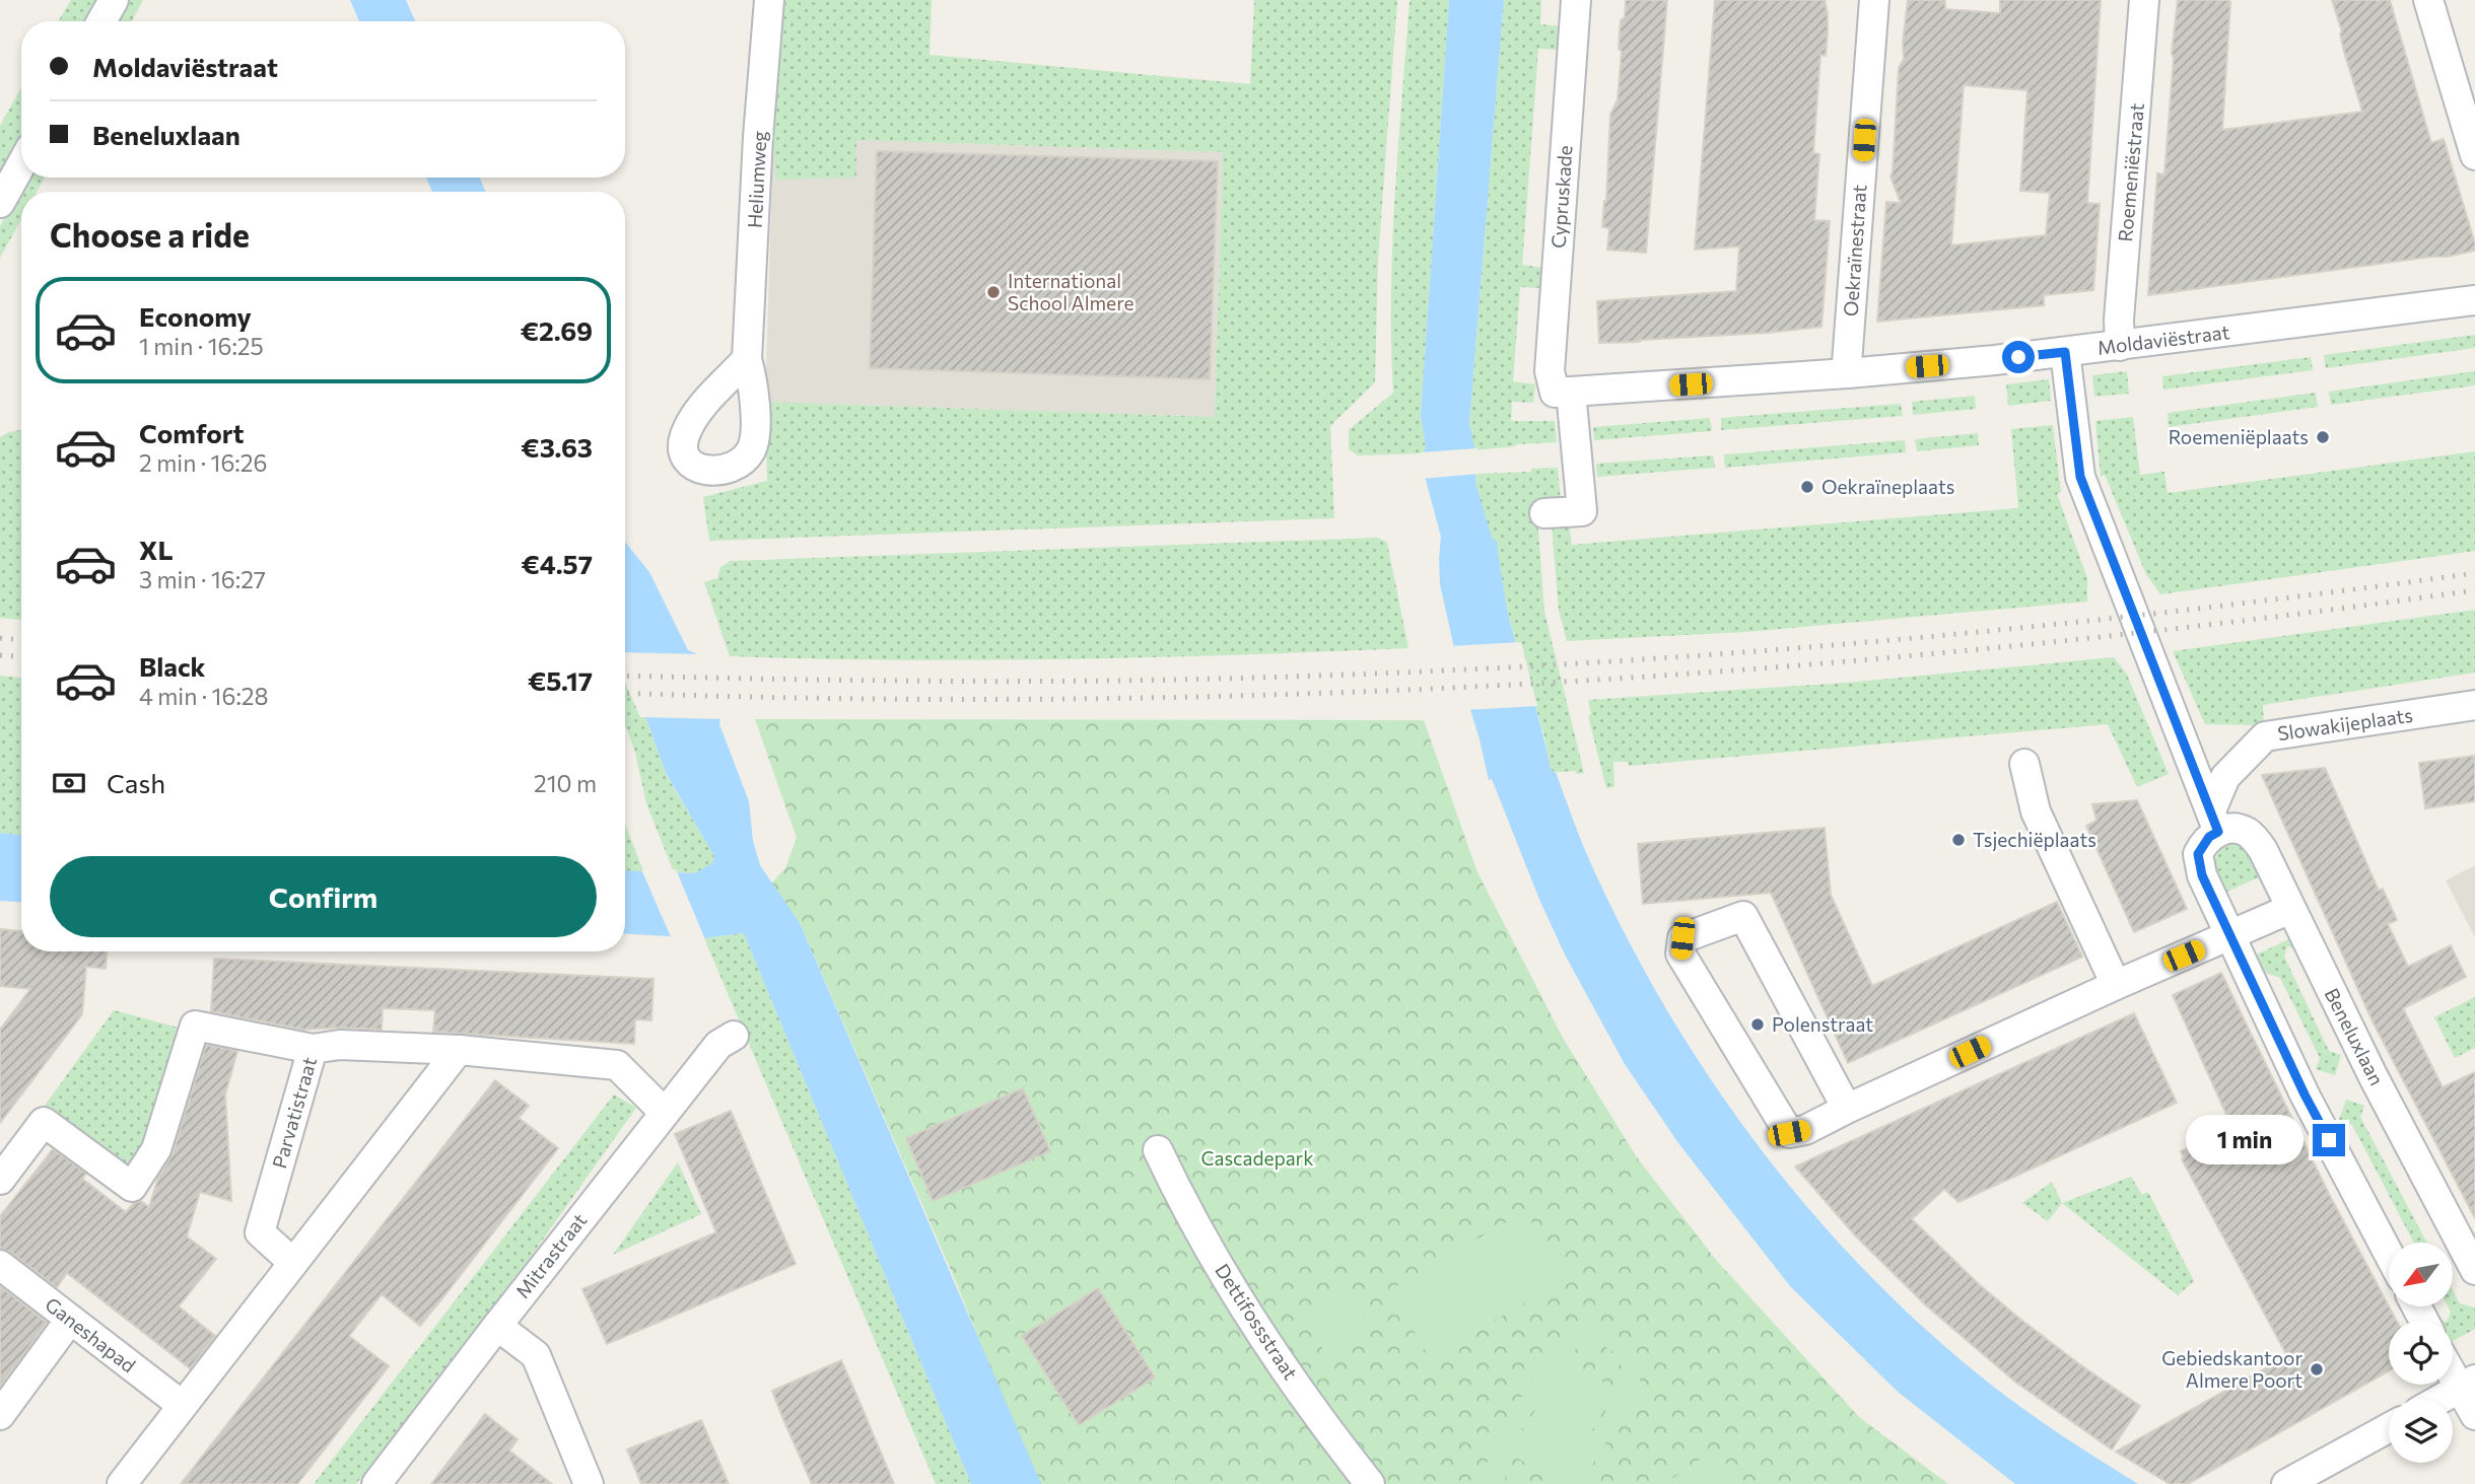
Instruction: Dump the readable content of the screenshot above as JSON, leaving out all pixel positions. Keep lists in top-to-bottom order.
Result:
{
  "streets": {
    "street": [
      "Roemeniëstraat",
      "Heliumweg",
      "Cypruskade",
      "Oekraïnestraat",
      "Moldaviëstraat",
      "Slowakijeplaats",
      "Beneluxlaan",
      "Parvatistraat",
      "Mitrastraat",
      "Dettifossstraat",
      "Ganeshapad"
    ]
  },
  "crossings": [
    ["Roemeniëstraat", "Moldaviëstraat"],
    ["Cypruskade", "Moldaviëstraat"],
    ["Oekraïnestraat", "Moldaviëstraat"],
    ["Slowakijeplaats", "Beneluxlaan"],
    ["Parvatistraat", "Mitrastraat"]
  ],
  "parks": ["Cascadepark"],
  "places": [
    "International School Almere",
    "Roemeniëplaats",
    "Oekraïneplaats",
    "Tsjechiëplaats",
    "Polenstraat",
    "Gebiedskantoor Almere Poort"
  ],
  "north": "bottom left",
  "page": {
    "banner": ["Moldaviëstraat", "Beneluxlaan"],
    "heading": "Choose a ride",
    "list": [
      {
        "name": "Economy",
        "note": "1 min · 16:25",
        "value": "€2.69"
      },
      {
        "name": "Comfort",
        "note": "2 min · 16:26",
        "value": "€3.63"
      },
      {
        "name": "XL",
        "note": "3 min · 16:27",
        "value": "€4.57"
      },
      {
        "name": "Black",
        "note": "4 min · 16:28",
        "value": "€5.17"
      }
    ],
    "pay": ["Cash", "210 m"],
    "buttons": "Confirm",
    "bubble": "1 min"
  }
}
